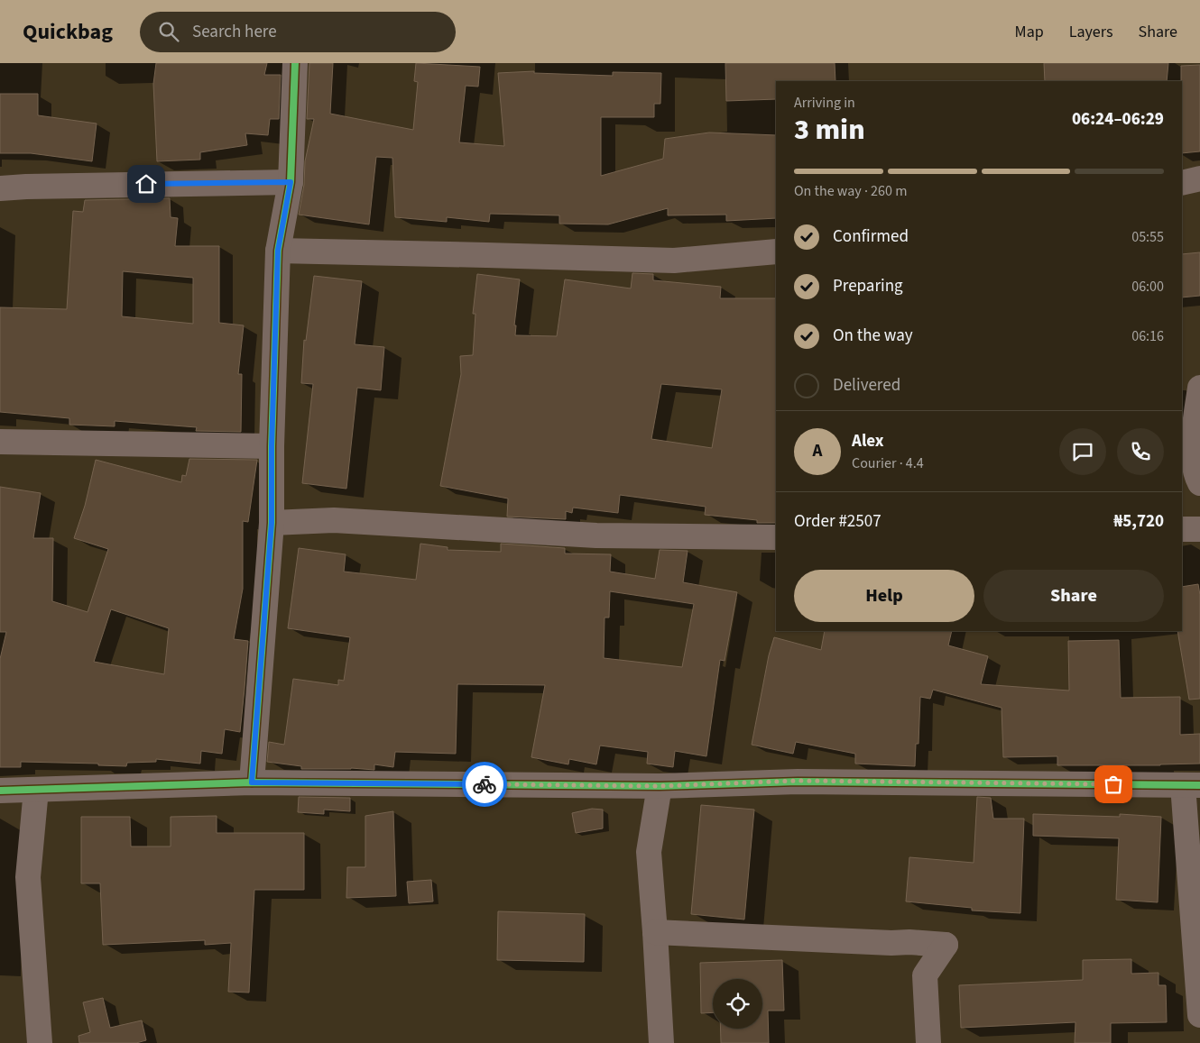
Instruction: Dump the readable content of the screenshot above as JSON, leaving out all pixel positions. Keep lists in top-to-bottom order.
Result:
{
  "page": {
    "header": "Quickbag",
    "search": "Search here",
    "nav": ["Map", "Layers", "Share"],
    "heading": ["3 min", "Arriving in", "06:24–06:29"],
    "panel": [
      "Alex",
      "Courier · 4.4",
      "Order #2507",
      "₦5,720"
    ],
    "bar": "On the way · 260 m",
    "list": [
      ["Confirmed", "05:55"],
      ["Preparing", "06:00"],
      ["On the way", "06:16"],
      "Delivered"
    ],
    "round": "A",
    "buttons": ["Help", "Share"]
  }
}
